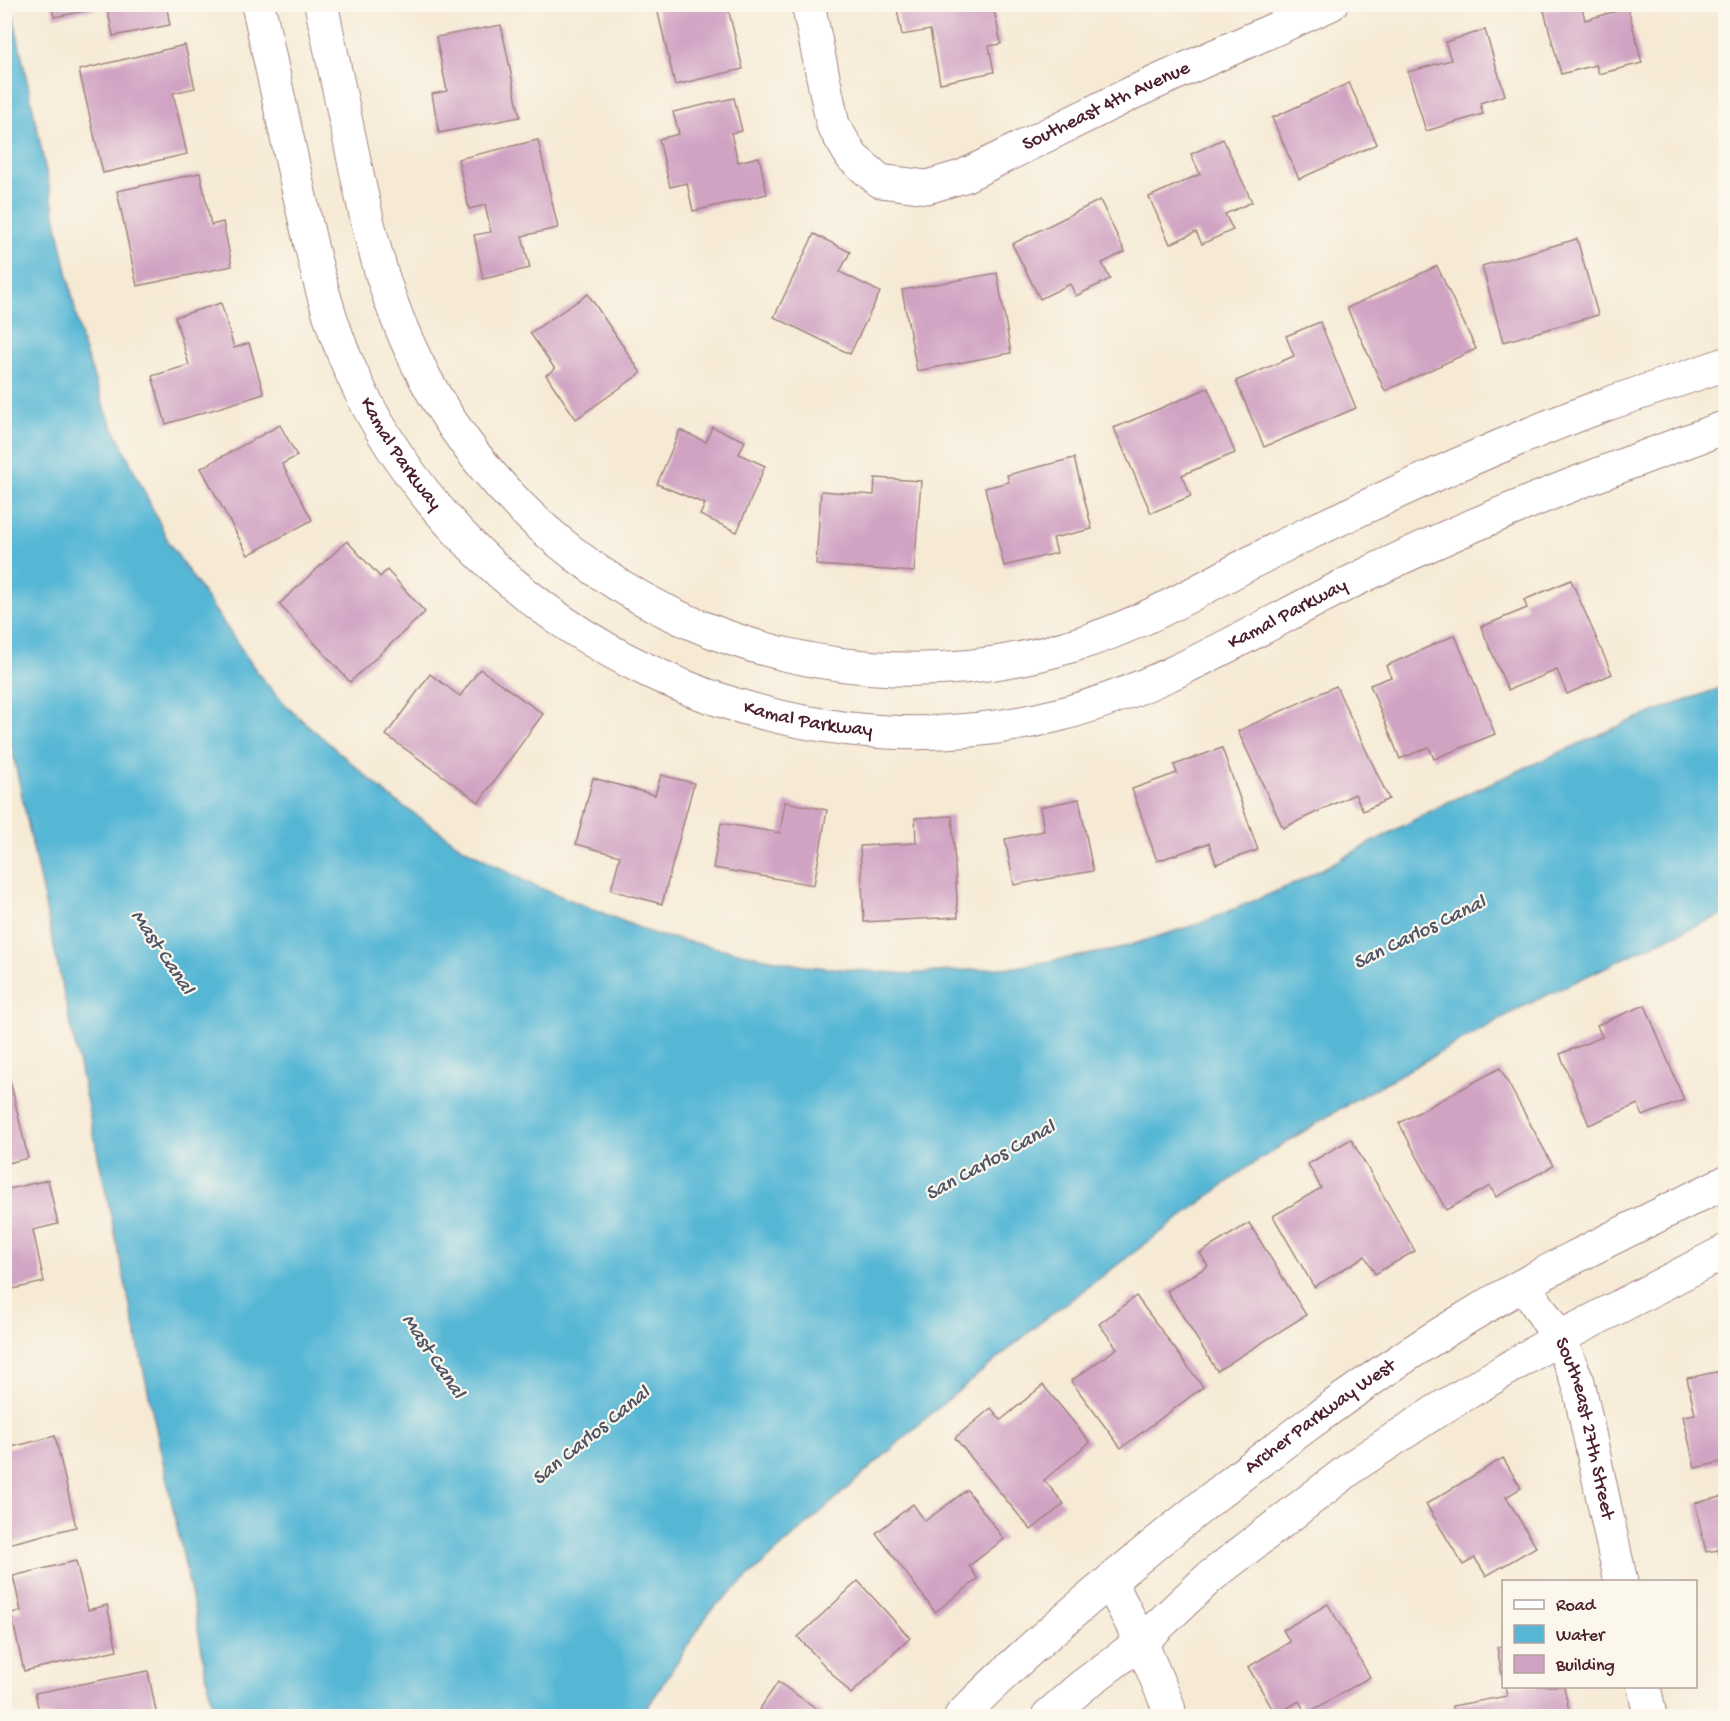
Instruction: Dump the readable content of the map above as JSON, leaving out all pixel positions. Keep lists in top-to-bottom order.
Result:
{
  "streets": {
    "street": [
      "Southeast 4th Avenue",
      "Kamal Parkway",
      "Archer Parkway West",
      "Southeast 27th Street"
    ]
  },
  "crossings": [
    ["Archer Parkway West", "Southeast 27th Street"]
  ],
  "water": ["San Carlos Canal", "Mast Canal"],
  "legend": ["Road", "Water", "Building"]
}
